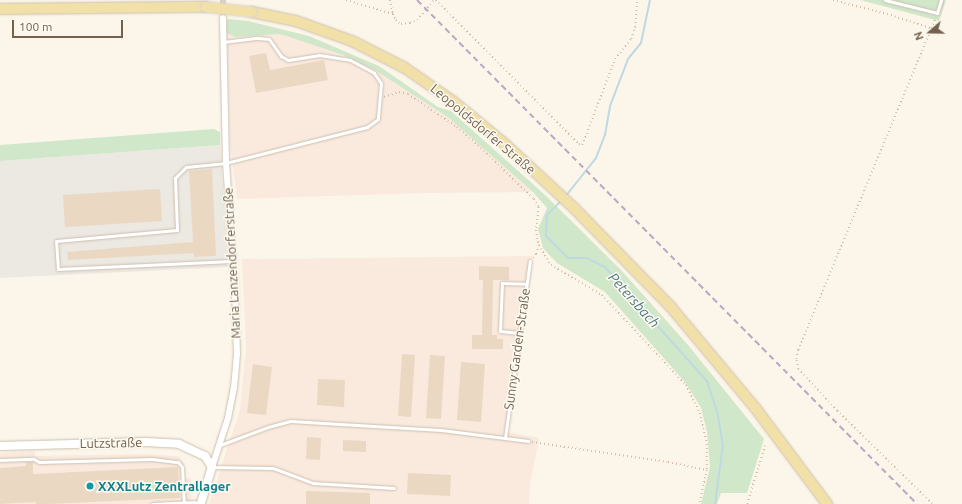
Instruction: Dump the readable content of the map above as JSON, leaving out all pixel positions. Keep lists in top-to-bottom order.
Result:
{
  "streets": {
    "main road": ["Leopoldsdorfer Straße"],
    "street": ["Maria Lanzendorferstraße", "Lutzstraße"],
    "lane": ["Sunny Garden-Straße"]
  },
  "crossings": [
    ["Maria Lanzendorferstraße", "Lutzstraße"]
  ],
  "water": ["Petersbach"],
  "places": ["XXXLutz Zentrallager"],
  "scale_bar": "100 m",
  "north": "left"
}
